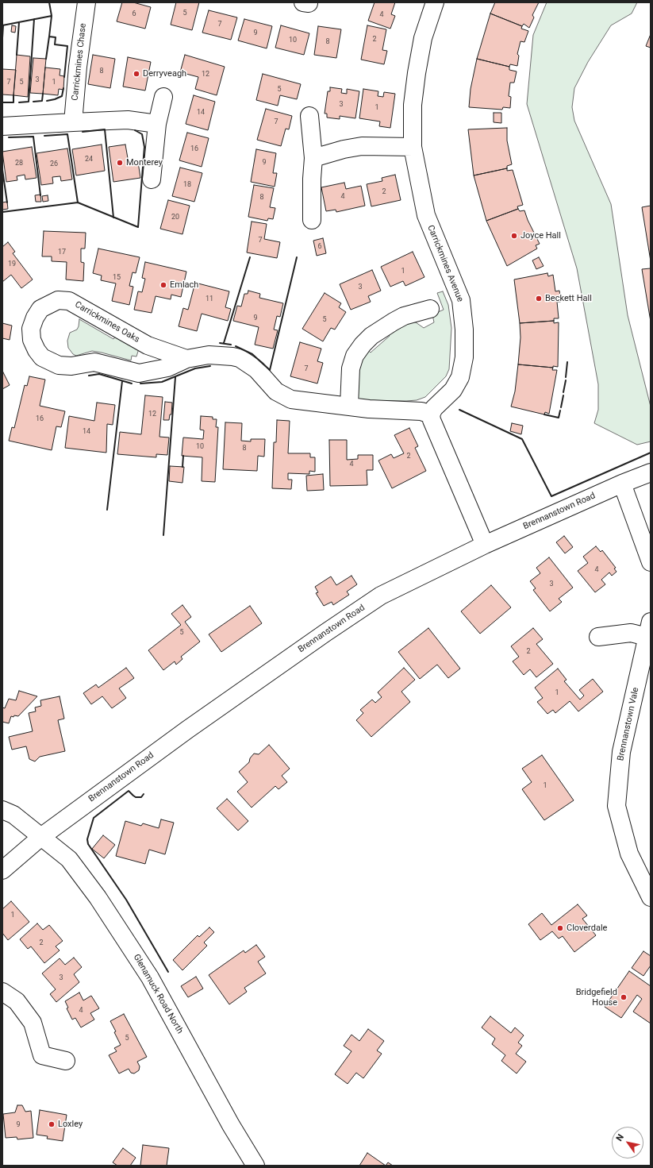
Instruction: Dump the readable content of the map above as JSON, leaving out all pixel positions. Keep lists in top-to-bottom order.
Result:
{
  "streets": {
    "street": [
      "Carrickmines Chase",
      "Carrickmines Avenue",
      "Carrickmines Oaks",
      "Brennanstown Road",
      "Brennanstown Vale",
      "Glenamuck Road North"
    ]
  },
  "crossings": [
    ["Carrickmines Avenue", "Carrickmines Oaks"],
    ["Brennanstown Road", "Glenamuck Road North"]
  ],
  "places": [
    "Derryveagh",
    "Monterey",
    "Joyce Hall",
    "Emlach",
    "Beckett Hall",
    "Cloverdale",
    "Bridgefield House",
    "Loxley"
  ],
  "house_numbers": [
    "5",
    "6",
    "4",
    "7",
    "9",
    "2",
    "10",
    "8",
    "8",
    "12",
    "3",
    "7",
    "5",
    "1",
    "5",
    "3",
    "1",
    "14",
    "7",
    "16",
    "24",
    "9",
    "28",
    "26",
    "18",
    "2",
    "4",
    "8",
    "20",
    "7",
    "6",
    "17",
    "19",
    "1",
    "15",
    "3",
    "11",
    "9",
    "5",
    "7",
    "12",
    "16",
    "14",
    "10",
    "8",
    "2",
    "4",
    "4",
    "3",
    "5",
    "2",
    "1",
    "1",
    "1",
    "2",
    "3",
    "4",
    "5",
    "9"
  ],
  "north": "top left"
}
